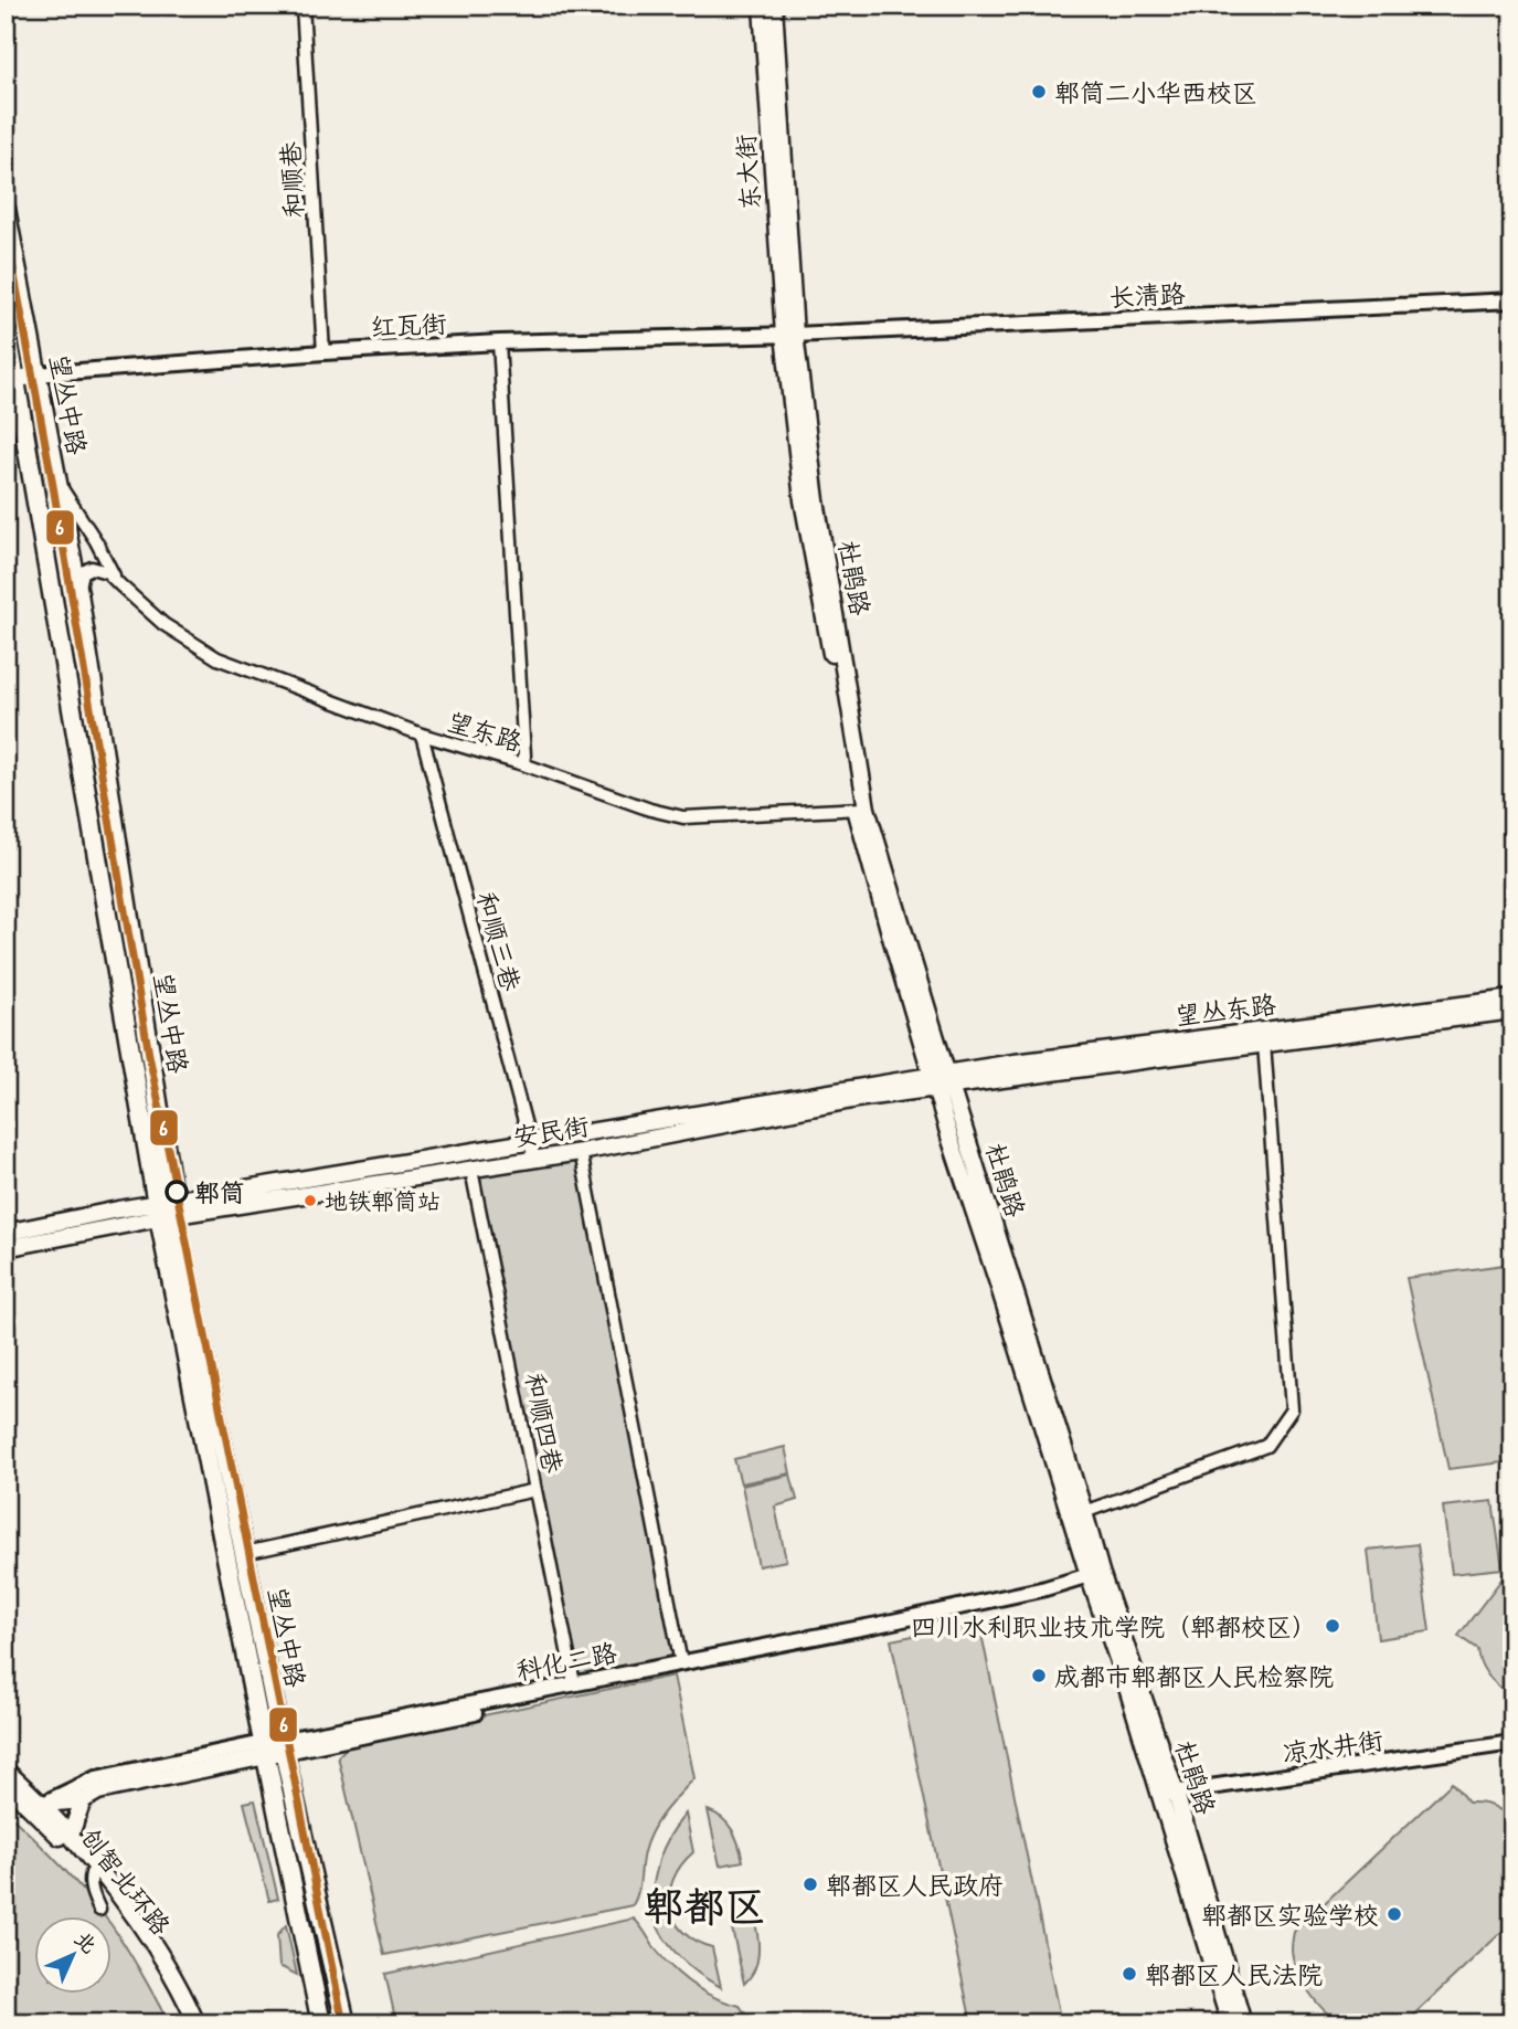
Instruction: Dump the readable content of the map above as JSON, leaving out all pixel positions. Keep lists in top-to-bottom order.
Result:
{
  "streets": {
    "main road": [
      "东大街",
      "望丛中路",
      "杜鹃路",
      "望丛东路",
      "安民街",
      "创智北环路"
    ],
    "street": [
      "和顺巷",
      "长清路",
      "红瓦街",
      "望东路",
      "和顺三巷",
      "和顺四巷",
      "科化二路",
      "凉水井街"
    ]
  },
  "crossings": [
    ["东大街", "长清路"],
    ["东大街", "红瓦街"],
    ["东大街", "杜鹃路"],
    ["和顺巷", "红瓦街"],
    ["长清路", "红瓦街"],
    ["长清路", "杜鹃路"],
    ["红瓦街", "望丛中路"],
    ["红瓦街", "杜鹃路"],
    ["望丛中路", "望东路"],
    ["望丛中路", "安民街"],
    ["望丛中路", "科化二路"],
    ["杜鹃路", "望东路"],
    ["杜鹃路", "望丛东路"],
    ["杜鹃路", "安民街"],
    ["杜鹃路", "科化二路"],
    ["杜鹃路", "凉水井街"],
    ["望东路", "和顺三巷"],
    ["和顺三巷", "安民街"],
    ["望丛东路", "安民街"],
    ["安民街", "和顺四巷"],
    ["和顺四巷", "科化二路"]
  ],
  "districts": ["郫都区"],
  "places": [
    "郫筒二小华西校区",
    "郫筒",
    "地铁郫筒站",
    "四川水利职业技术学院（郫都校区）",
    "成都市郫都区人民检察院",
    "郫都区人民政府",
    "郫都区实验学校",
    "郫都区人民法院"
  ],
  "lines": ["transit line 6"],
  "north": "top right"
}
